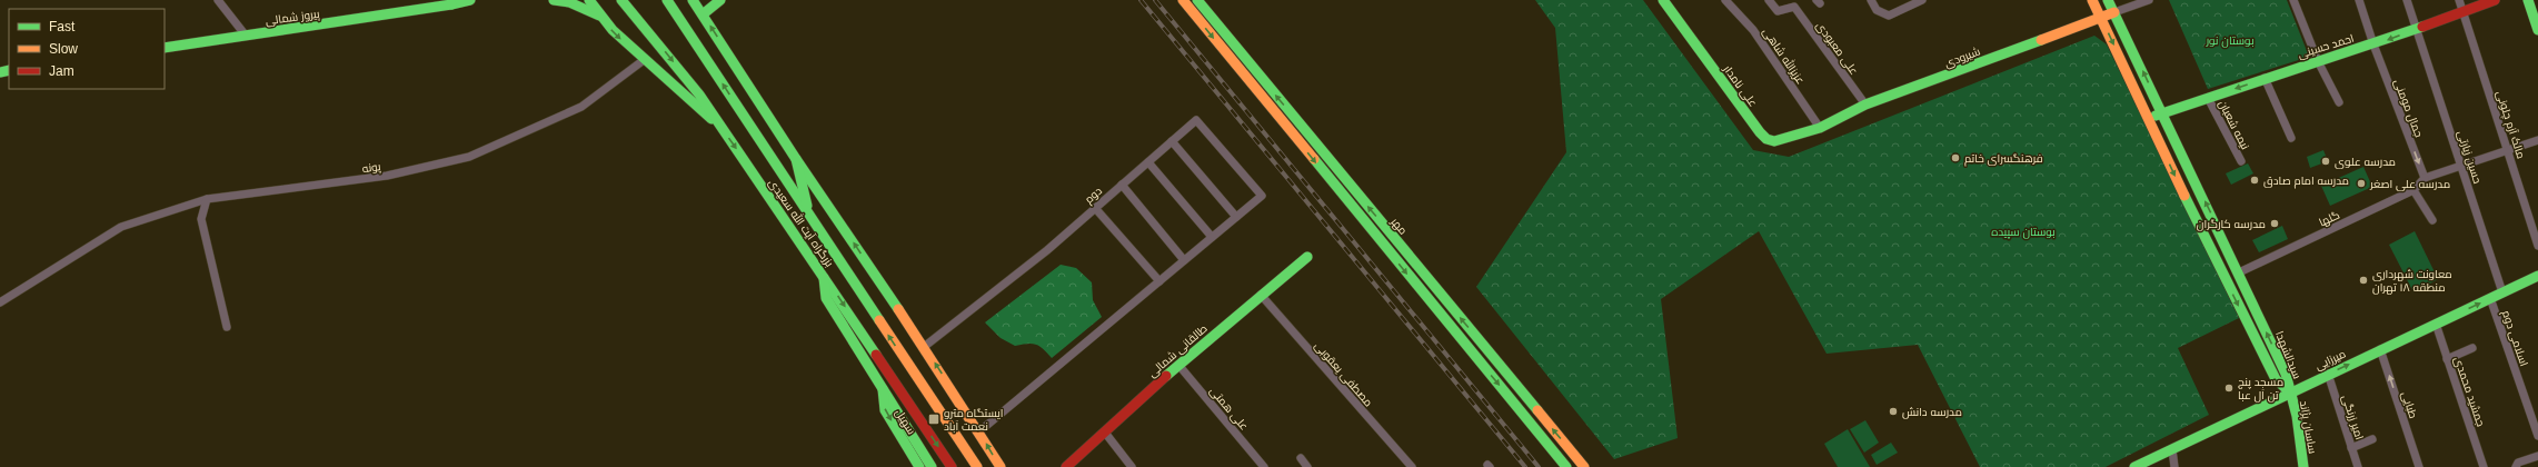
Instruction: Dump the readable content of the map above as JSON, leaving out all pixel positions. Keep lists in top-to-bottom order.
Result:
{
  "streets": {
    "main road": [
      "پیروز شمالی",
      "احمد حسینی",
      "شیرودی",
      "علی نامدار",
      "بزرگراه آیت الله سعیدی",
      "مهر",
      "طالقانی شمالی",
      "سیدالشهدا",
      "میرزایی",
      "سهیل",
      "ساسان پژاند"
    ],
    "street": [
      "علی معبودی",
      "عزیزالله شاهی",
      "جمال مومنی",
      "نیمه شعبان",
      "مالک آزم چلونی",
      "حسین زیارتی",
      "پونه",
      "دوم",
      "گلها",
      "اسلامی دوم",
      "مصطفی یعقوبی",
      "جمشید محمدی",
      "طبایی",
      "علی همتی",
      "امیر زرنگی"
    ]
  },
  "crossings": [
    ["احمد حسینی", "جمال مومنی"],
    ["احمد حسینی", "نیمه شعبان"],
    ["احمد حسینی", "مالک آزم چلونی"],
    ["احمد حسینی", "حسین زیارتی"],
    ["احمد حسینی", "سیدالشهدا"],
    ["علی معبودی", "شیرودی"],
    ["عزیزالله شاهی", "شیرودی"],
    ["عزیزالله شاهی", "علی نامدار"],
    ["شیرودی", "علی نامدار"],
    ["شیرودی", "سیدالشهدا"],
    ["جمال مومنی", "گلها"],
    ["حسین زیارتی", "میرزایی"],
    ["گلها", "سیدالشهدا"],
    ["اسلامی دوم", "میرزایی"],
    ["طالقانی شمالی", "مصطفی یعقوبی"],
    ["طالقانی شمالی", "علی همتی"],
    ["سیدالشهدا", "میرزایی"],
    ["سیدالشهدا", "ساسان پژاند"],
    ["میرزایی", "جمشید محمدی"],
    ["میرزایی", "طبایی"],
    ["میرزایی", "امیر زرنگی"],
    ["میرزایی", "ساسان پژاند"]
  ],
  "one_way": ["جمال مومنی", "طبایی"],
  "parks": ["بوستان نور", "بوستان سپیده"],
  "places": {
    "other": [
      "فرهنگسرای خاتم",
      "مدرسه علوی",
      "مدرسه امام صادق",
      "مدرسه علی اصغر",
      "مدرسه کارگران",
      "معاونت شهرداری منطقه ۱۸ تهران",
      "مسجد پنج تن آل عبا",
      "مدرسه دانش"
    ],
    "transit": ["ایستگاه مترو نعمت آباد"]
  },
  "legend": ["Fast", "Slow", "Jam"]
}
